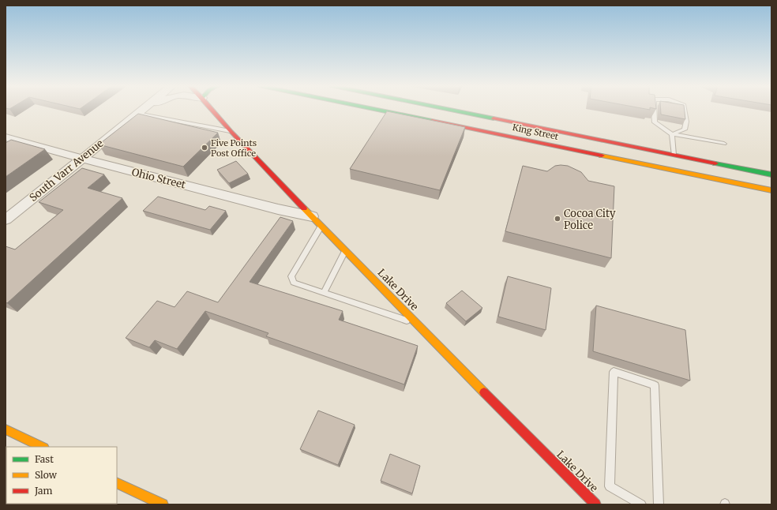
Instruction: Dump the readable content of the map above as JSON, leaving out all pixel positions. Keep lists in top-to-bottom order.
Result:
{
  "streets": {
    "main road": ["King Street", "Lake Drive"],
    "street": ["South Varr Avenue", "Ohio Street"]
  },
  "crossings": [
    ["South Varr Avenue", "Ohio Street"],
    ["Ohio Street", "Lake Drive"]
  ],
  "places": ["Five Points Post Office", "Cocoa City Police"],
  "legend": ["Fast", "Slow", "Jam"]
}
